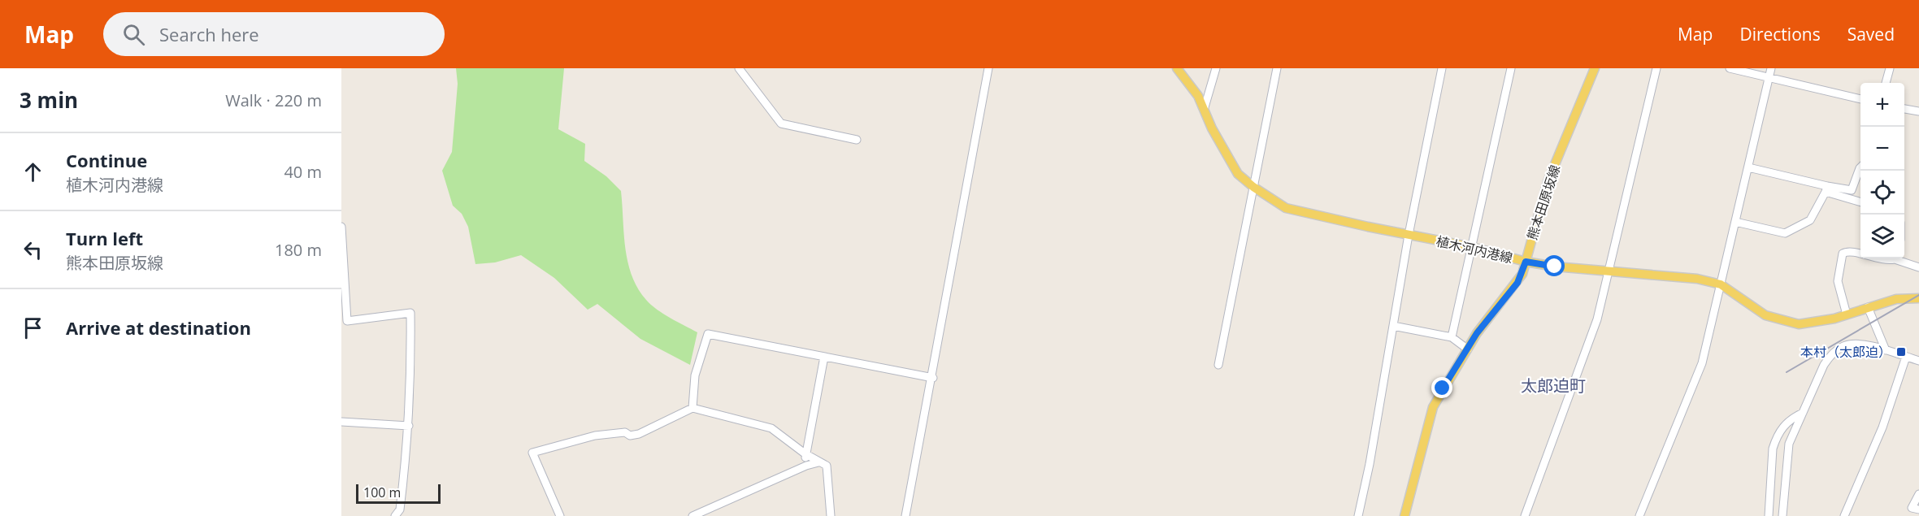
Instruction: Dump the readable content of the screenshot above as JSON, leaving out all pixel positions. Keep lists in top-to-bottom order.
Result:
{
  "streets": {
    "main road": ["熊本田原坂線", "植木河内港線"]
  },
  "crossings": [
    ["熊本田原坂線", "植木河内港線"]
  ],
  "districts": ["太郎迫町"],
  "places": {
    "transit": ["本村（太郎迫）"]
  },
  "scale_bar": "100 m",
  "page": {
    "header": "Map",
    "search": "Search here",
    "nav": ["Map", "Directions", "Saved"],
    "heading": ["3 min", "Walk · 220 m"],
    "map_buttons": ["+", "−"],
    "list": [
      ["Continue", "植木河内港線", "40 m"],
      ["Turn left", "熊本田原坂線", "180 m"],
      "Arrive at destination"
    ],
    "scale": "100 m"
  }
}
